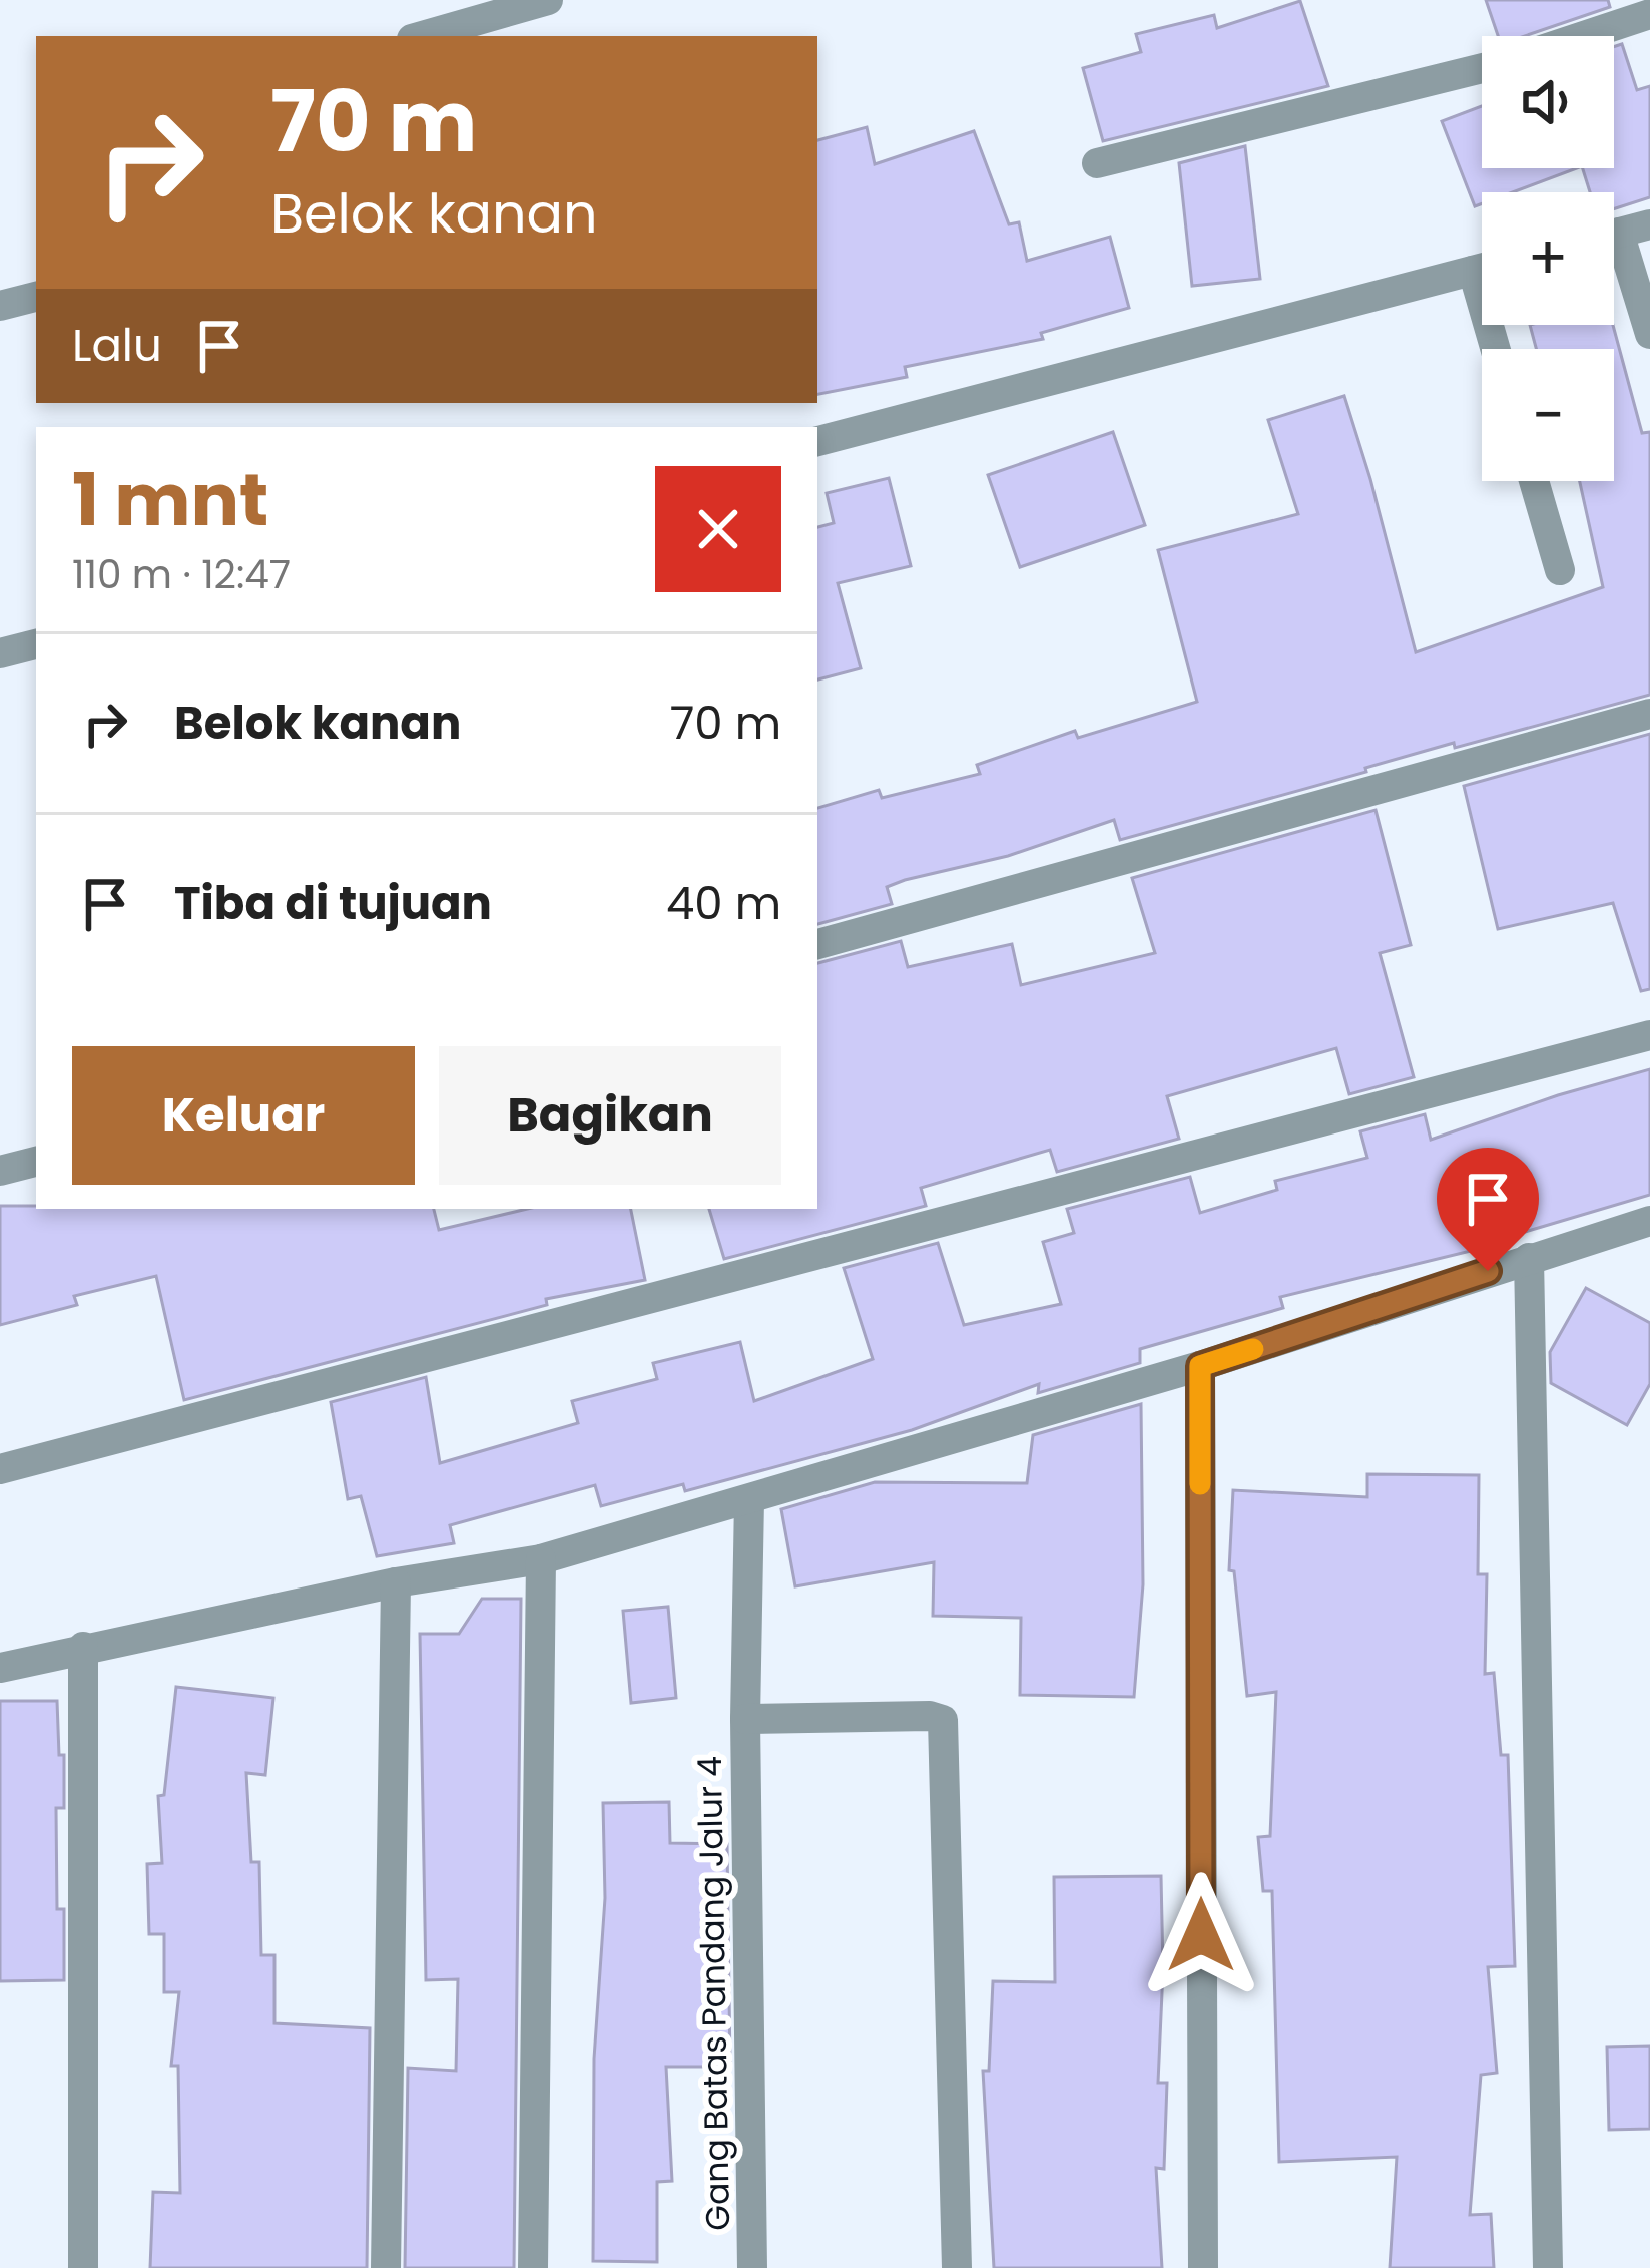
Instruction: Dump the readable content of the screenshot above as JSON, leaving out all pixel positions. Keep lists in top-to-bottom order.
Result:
{
  "streets": {
    "street": ["Gang Batas Pandang Jalur 4"]
  },
  "page": {
    "map_buttons": ["+", "−"],
    "turn": ["70 m", "Belok kanan"],
    "then": "Lalu",
    "heading": ["1 mnt", "110 m · 12:47"],
    "list": [
      {
        "name": "Belok kanan",
        "value": "70 m"
      },
      {
        "name": "Tiba di tujuan",
        "value": "40 m"
      }
    ],
    "buttons": ["Keluar", "Bagikan"]
  }
}
